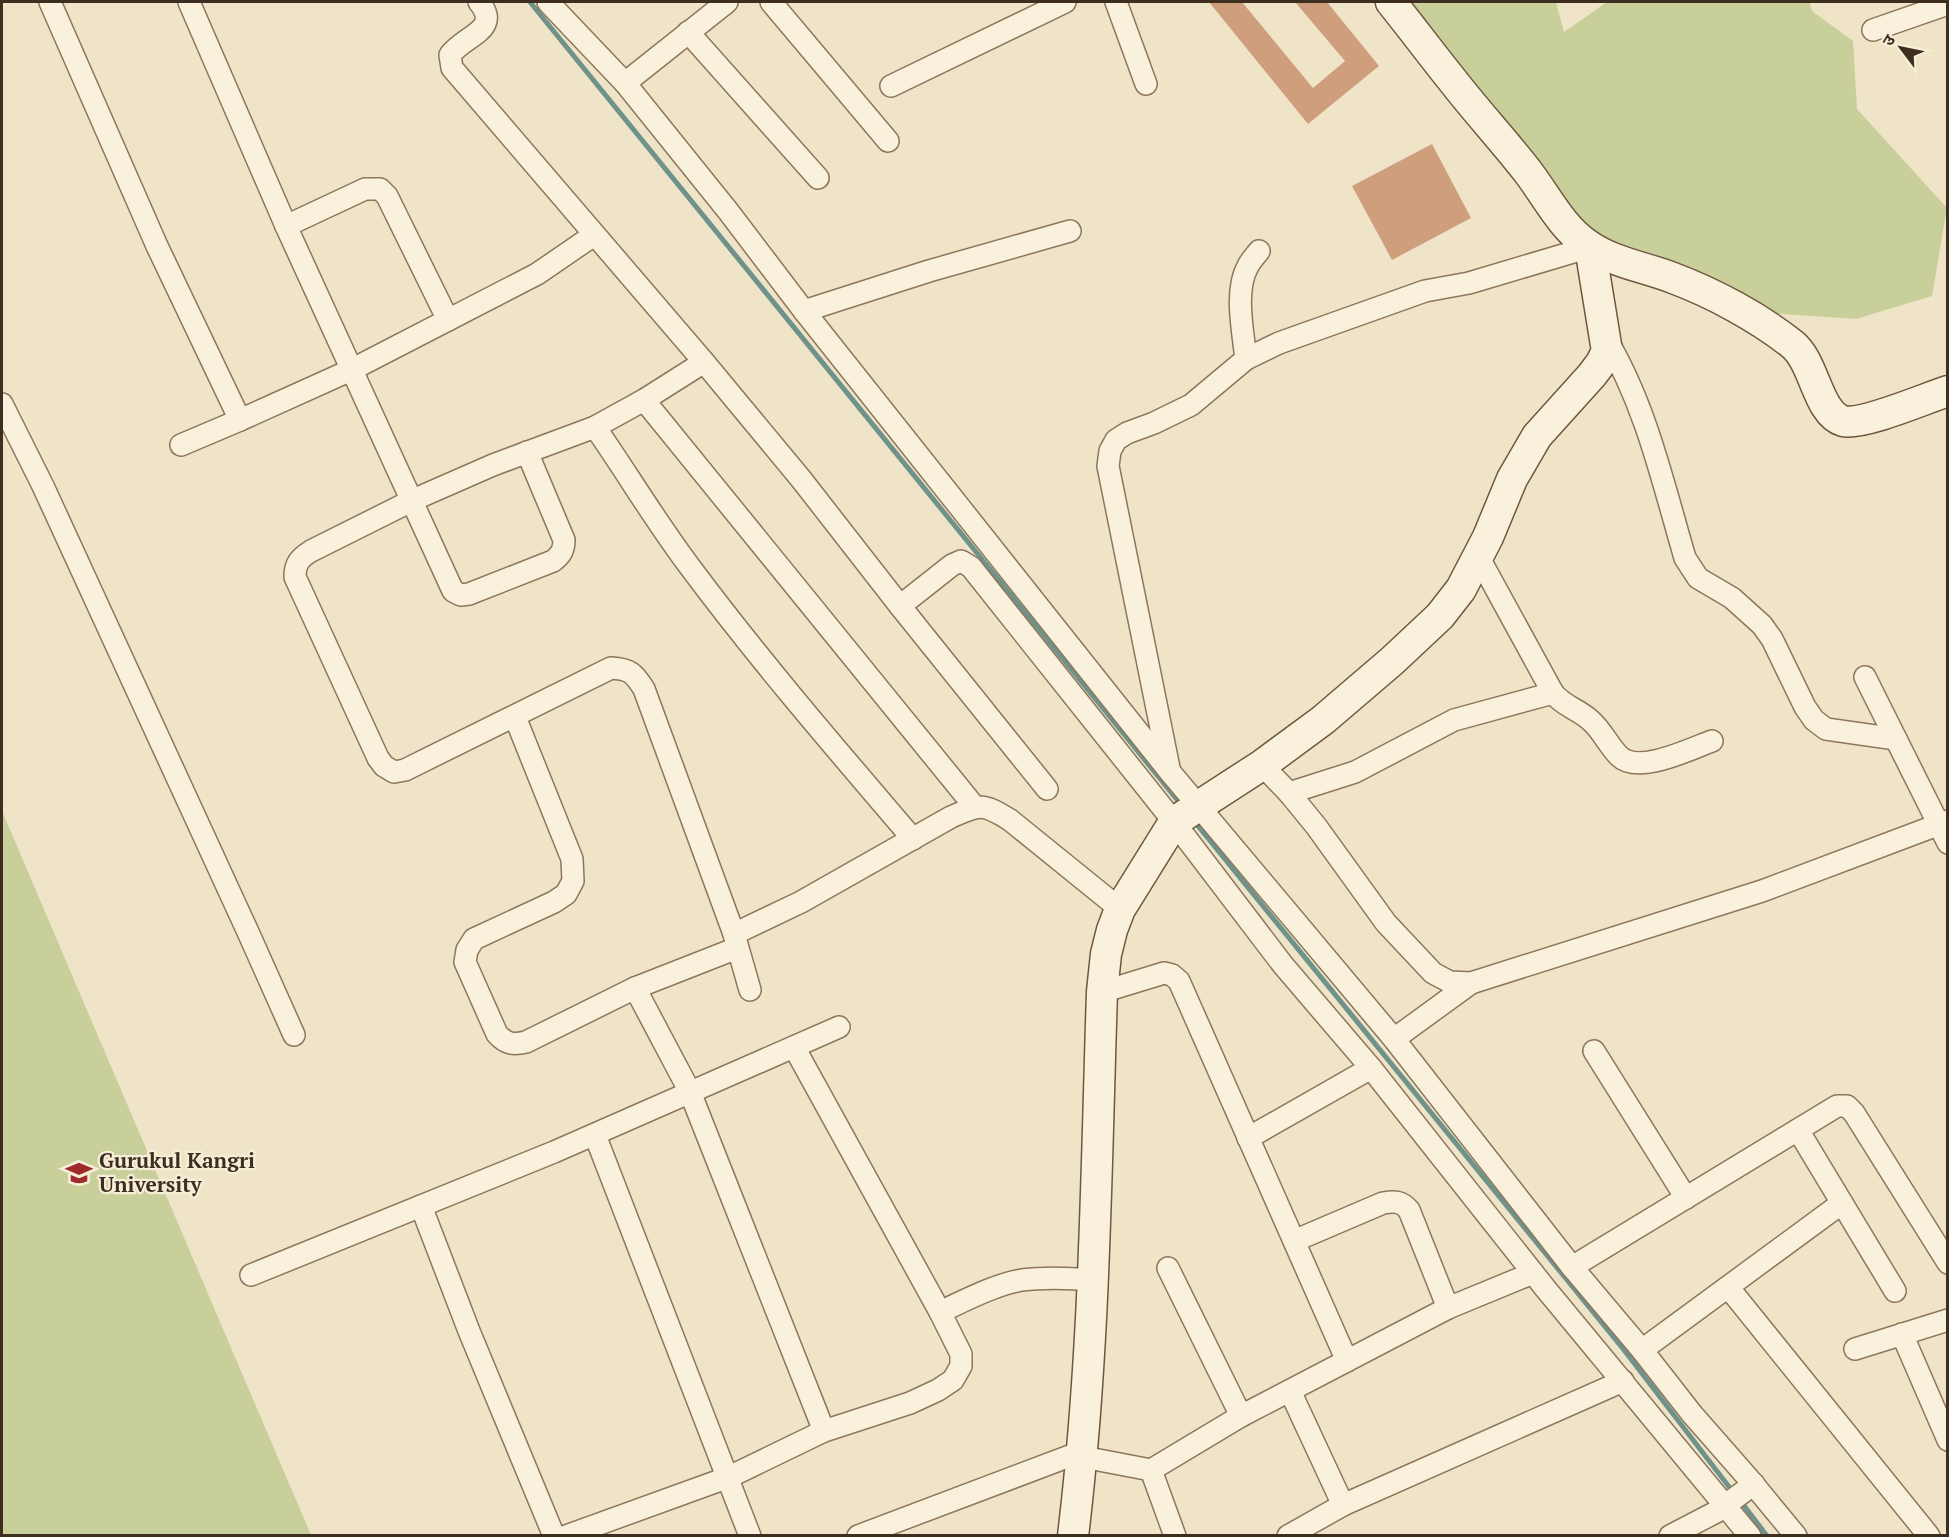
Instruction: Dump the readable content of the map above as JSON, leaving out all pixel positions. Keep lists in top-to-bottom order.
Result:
{
  "places": {
    "school or university": ["Gurukul Kangri University"]
  },
  "north": "top left"
}
